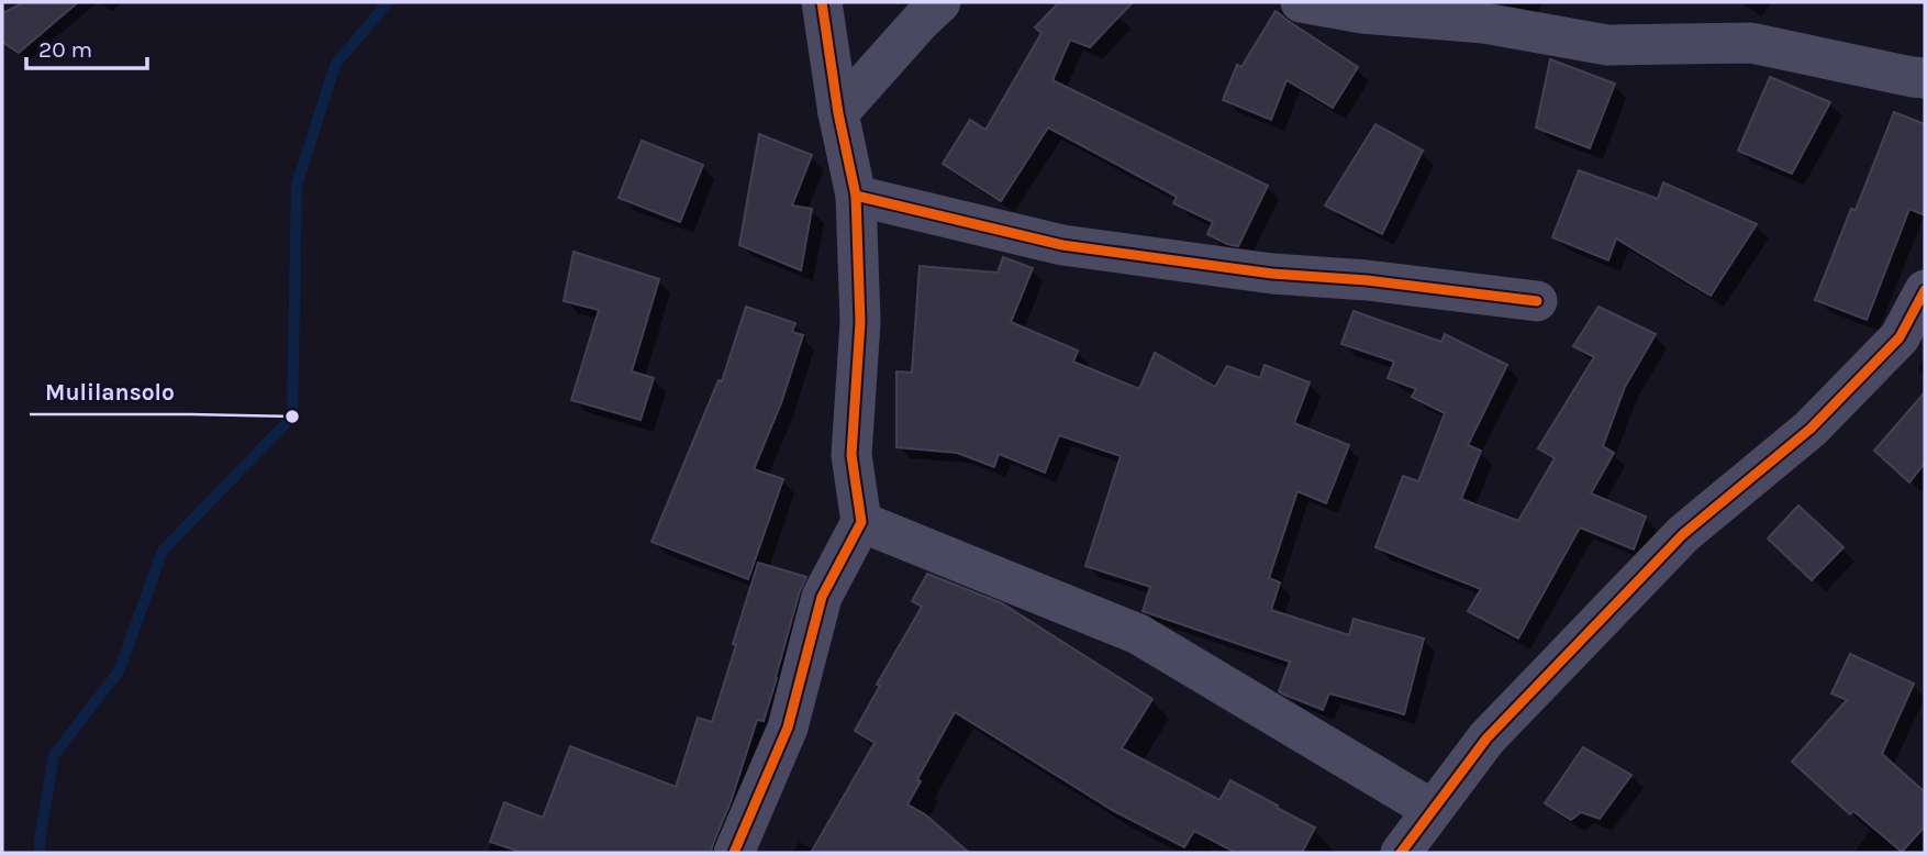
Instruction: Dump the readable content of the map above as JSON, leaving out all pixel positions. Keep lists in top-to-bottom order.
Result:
{
  "places": ["Mulilansolo"],
  "scale_bar": "20 m"
}
